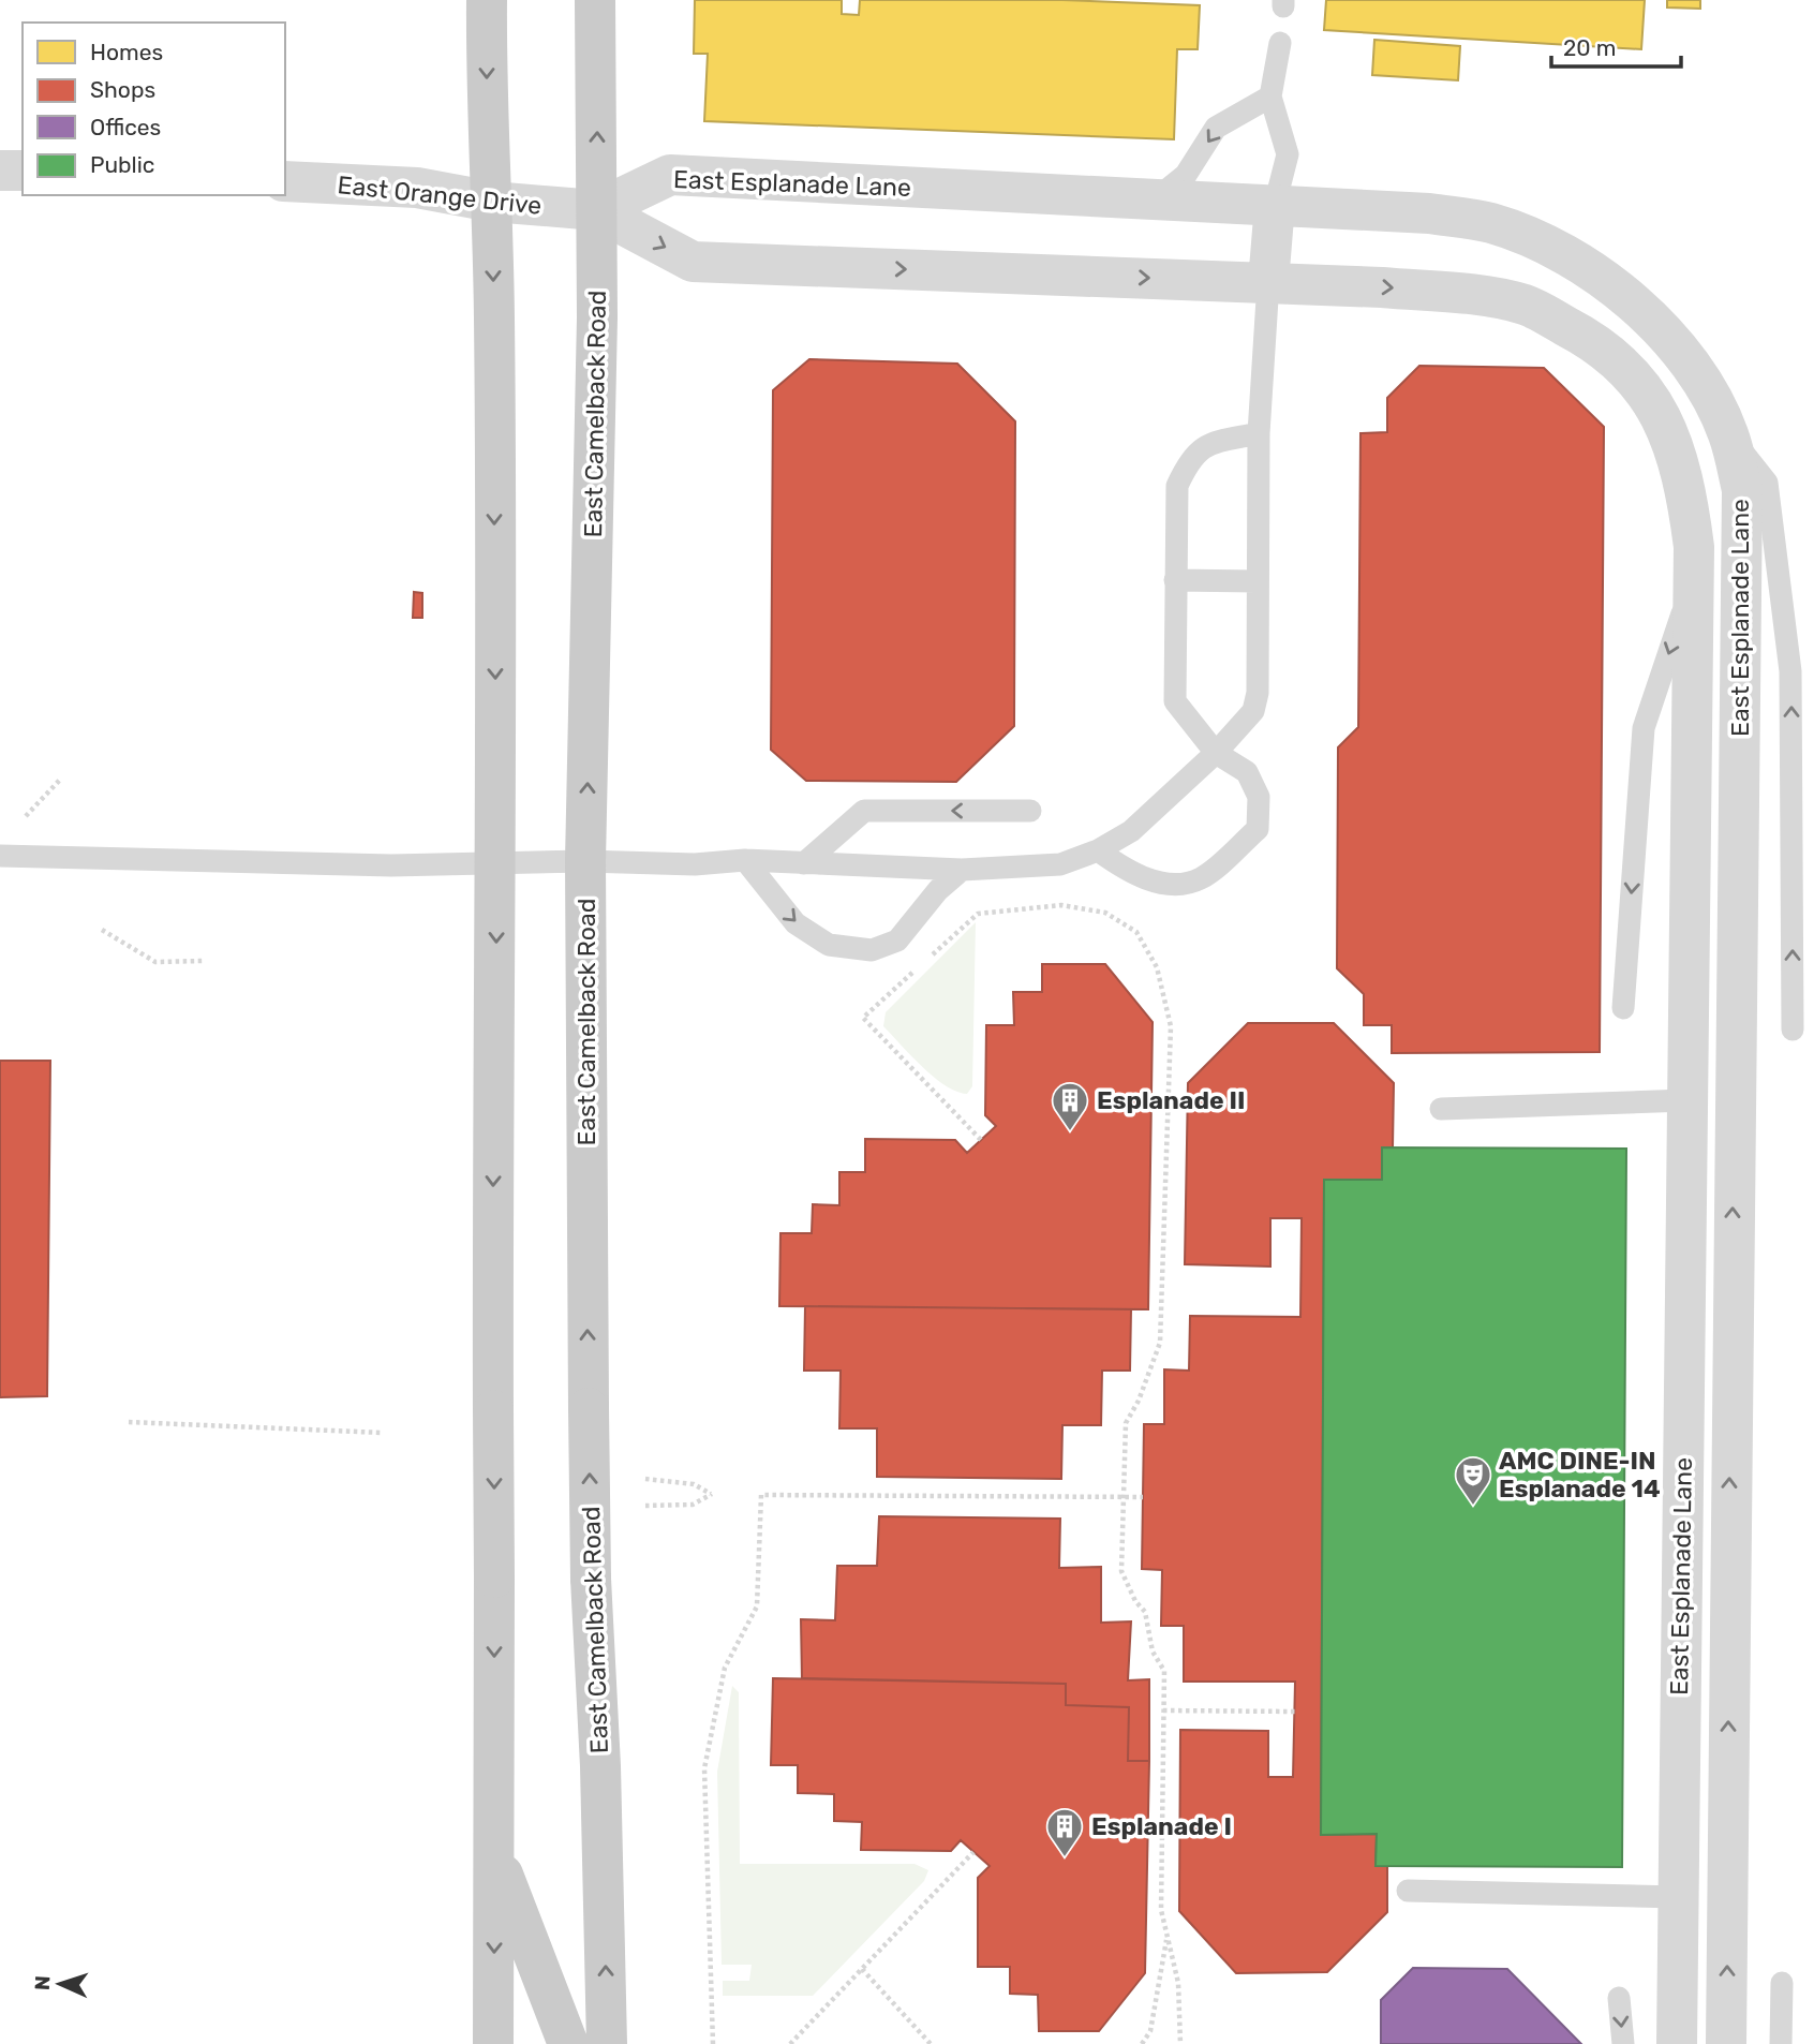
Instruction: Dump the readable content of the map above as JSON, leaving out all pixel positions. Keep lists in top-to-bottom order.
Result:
{
  "streets": {
    "main road": ["East Camelback Road"],
    "street": ["East Esplanade Lane", "East Orange Drive"]
  },
  "crossings": [
    ["East Esplanade Lane", "East Orange Drive"],
    ["East Esplanade Lane", "East Camelback Road"],
    ["East Orange Drive", "East Camelback Road"]
  ],
  "places": {
    "building": ["Esplanade II", "Esplanade I"],
    "theatre": ["AMC DINE-IN Esplanade 14"]
  },
  "legend": [
    "Homes",
    "Shops",
    "Offices",
    "Public"
  ],
  "scale_bar": "20 m",
  "north": "left"
}
